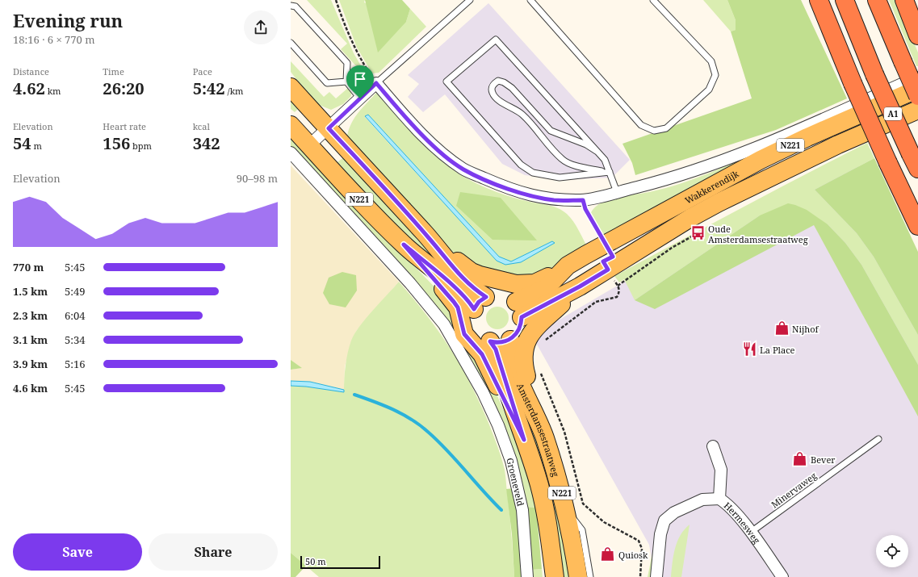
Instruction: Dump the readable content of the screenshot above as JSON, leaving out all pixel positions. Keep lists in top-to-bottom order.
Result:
{
  "streets": {
    "highway": ["A1"],
    "main road": ["N221", "Wakkerendijk", "Amsterdamsestraatweg"],
    "street": ["Groeneveld", "Hermesweg"],
    "lane": ["Minervaweg"]
  },
  "crossings": [
    ["N221", "Wakkerendijk"],
    ["N221", "Amsterdamsestraatweg"],
    ["Wakkerendijk", "Amsterdamsestraatweg"],
    ["Minervaweg", "Hermesweg"]
  ],
  "places": {
    "bus stop": ["Oude Amsterdamsestraatweg"],
    "shop": ["Nijhof", "Bever", "Quiosk"],
    "restaurant": ["La Place"]
  },
  "scale_bar": "50 m",
  "page": {
    "heading": ["Evening run", "18:16 · 6 × 770 m"],
    "stats": [
      ["Distance", "4.62 km"],
      ["Time", "26:20"],
      ["Pace", "5:42 /km"],
      ["Elevation", "54 m"],
      ["Heart rate", "156 bpm"],
      ["kcal", "342"]
    ],
    "chart": ["Elevation", "90–98 m"],
    "list": [
      {
        "name": "770 m",
        "note": "5:45"
      },
      {
        "name": "1.5 km",
        "note": "5:49"
      },
      {
        "name": "2.3 km",
        "note": "6:04"
      },
      {
        "name": "3.1 km",
        "note": "5:34"
      },
      {
        "name": "3.9 km",
        "note": "5:16"
      },
      {
        "name": "4.6 km",
        "note": "5:45"
      }
    ],
    "buttons": ["Save", "Share"],
    "scale": "50 m"
  }
}
